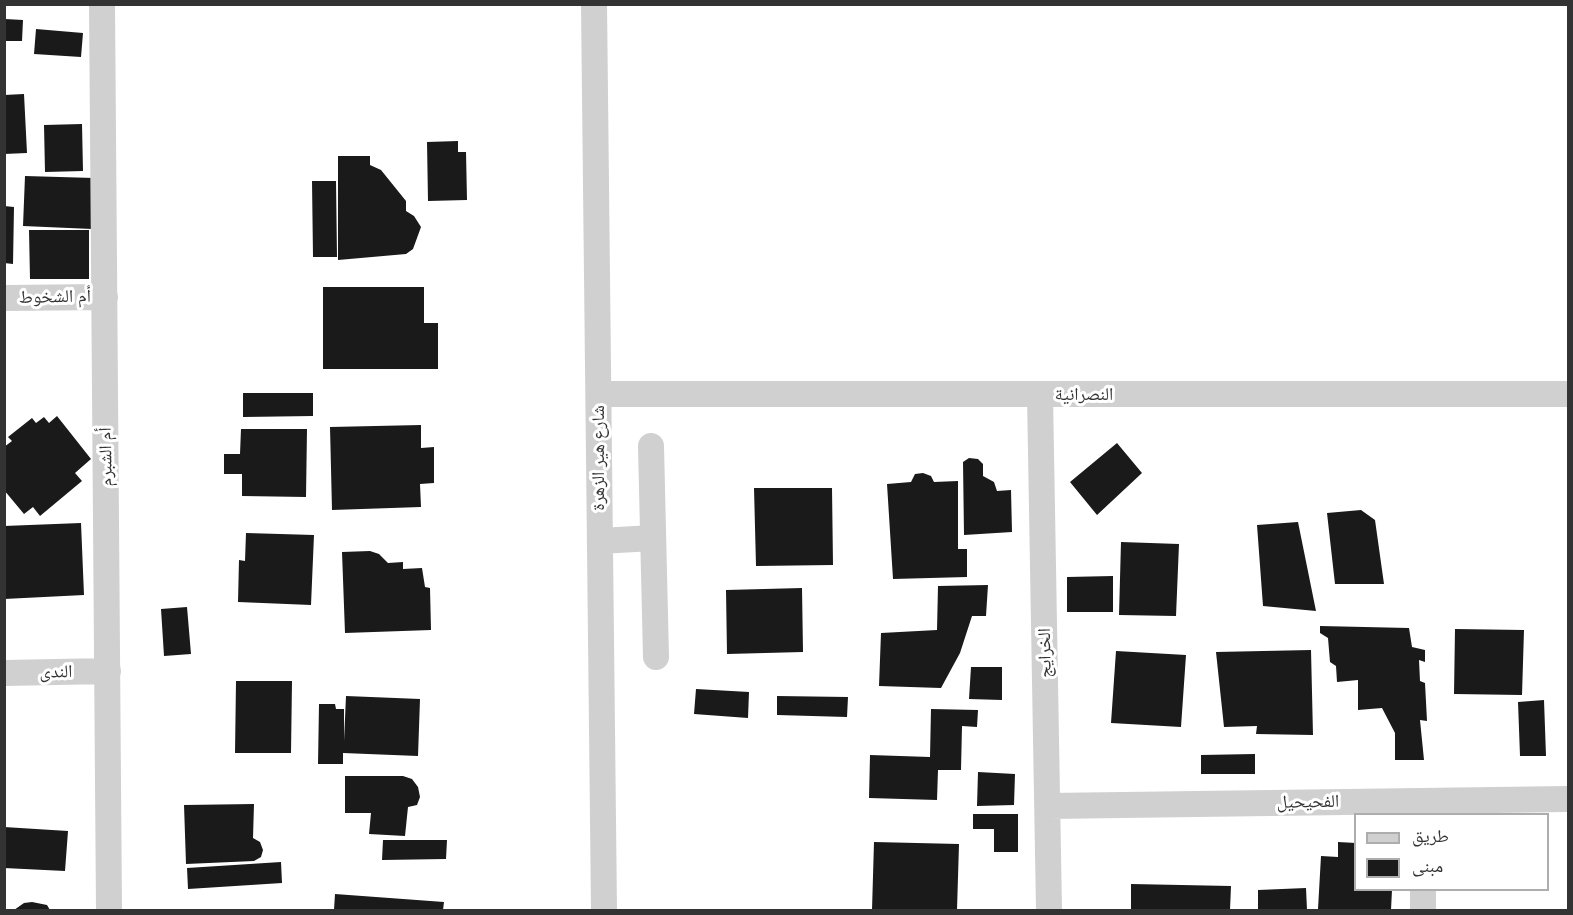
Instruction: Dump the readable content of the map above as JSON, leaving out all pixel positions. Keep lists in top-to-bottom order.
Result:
{
  "streets": {
    "street": [
      "أم الشخوط",
      "النصرانية",
      "أم الشبرم",
      "شارع هير الزهرة",
      "الخرايج",
      "الندى",
      "الفحيحيل"
    ]
  },
  "crossings": [
    ["أم الشخوط", "أم الشبرم"],
    ["النصرانية", "شارع هير الزهرة"],
    ["النصرانية", "الخرايج"],
    ["أم الشبرم", "الندى"],
    ["الخرايج", "الفحيحيل"]
  ],
  "legend": ["طريق", "مبنى"]
}
